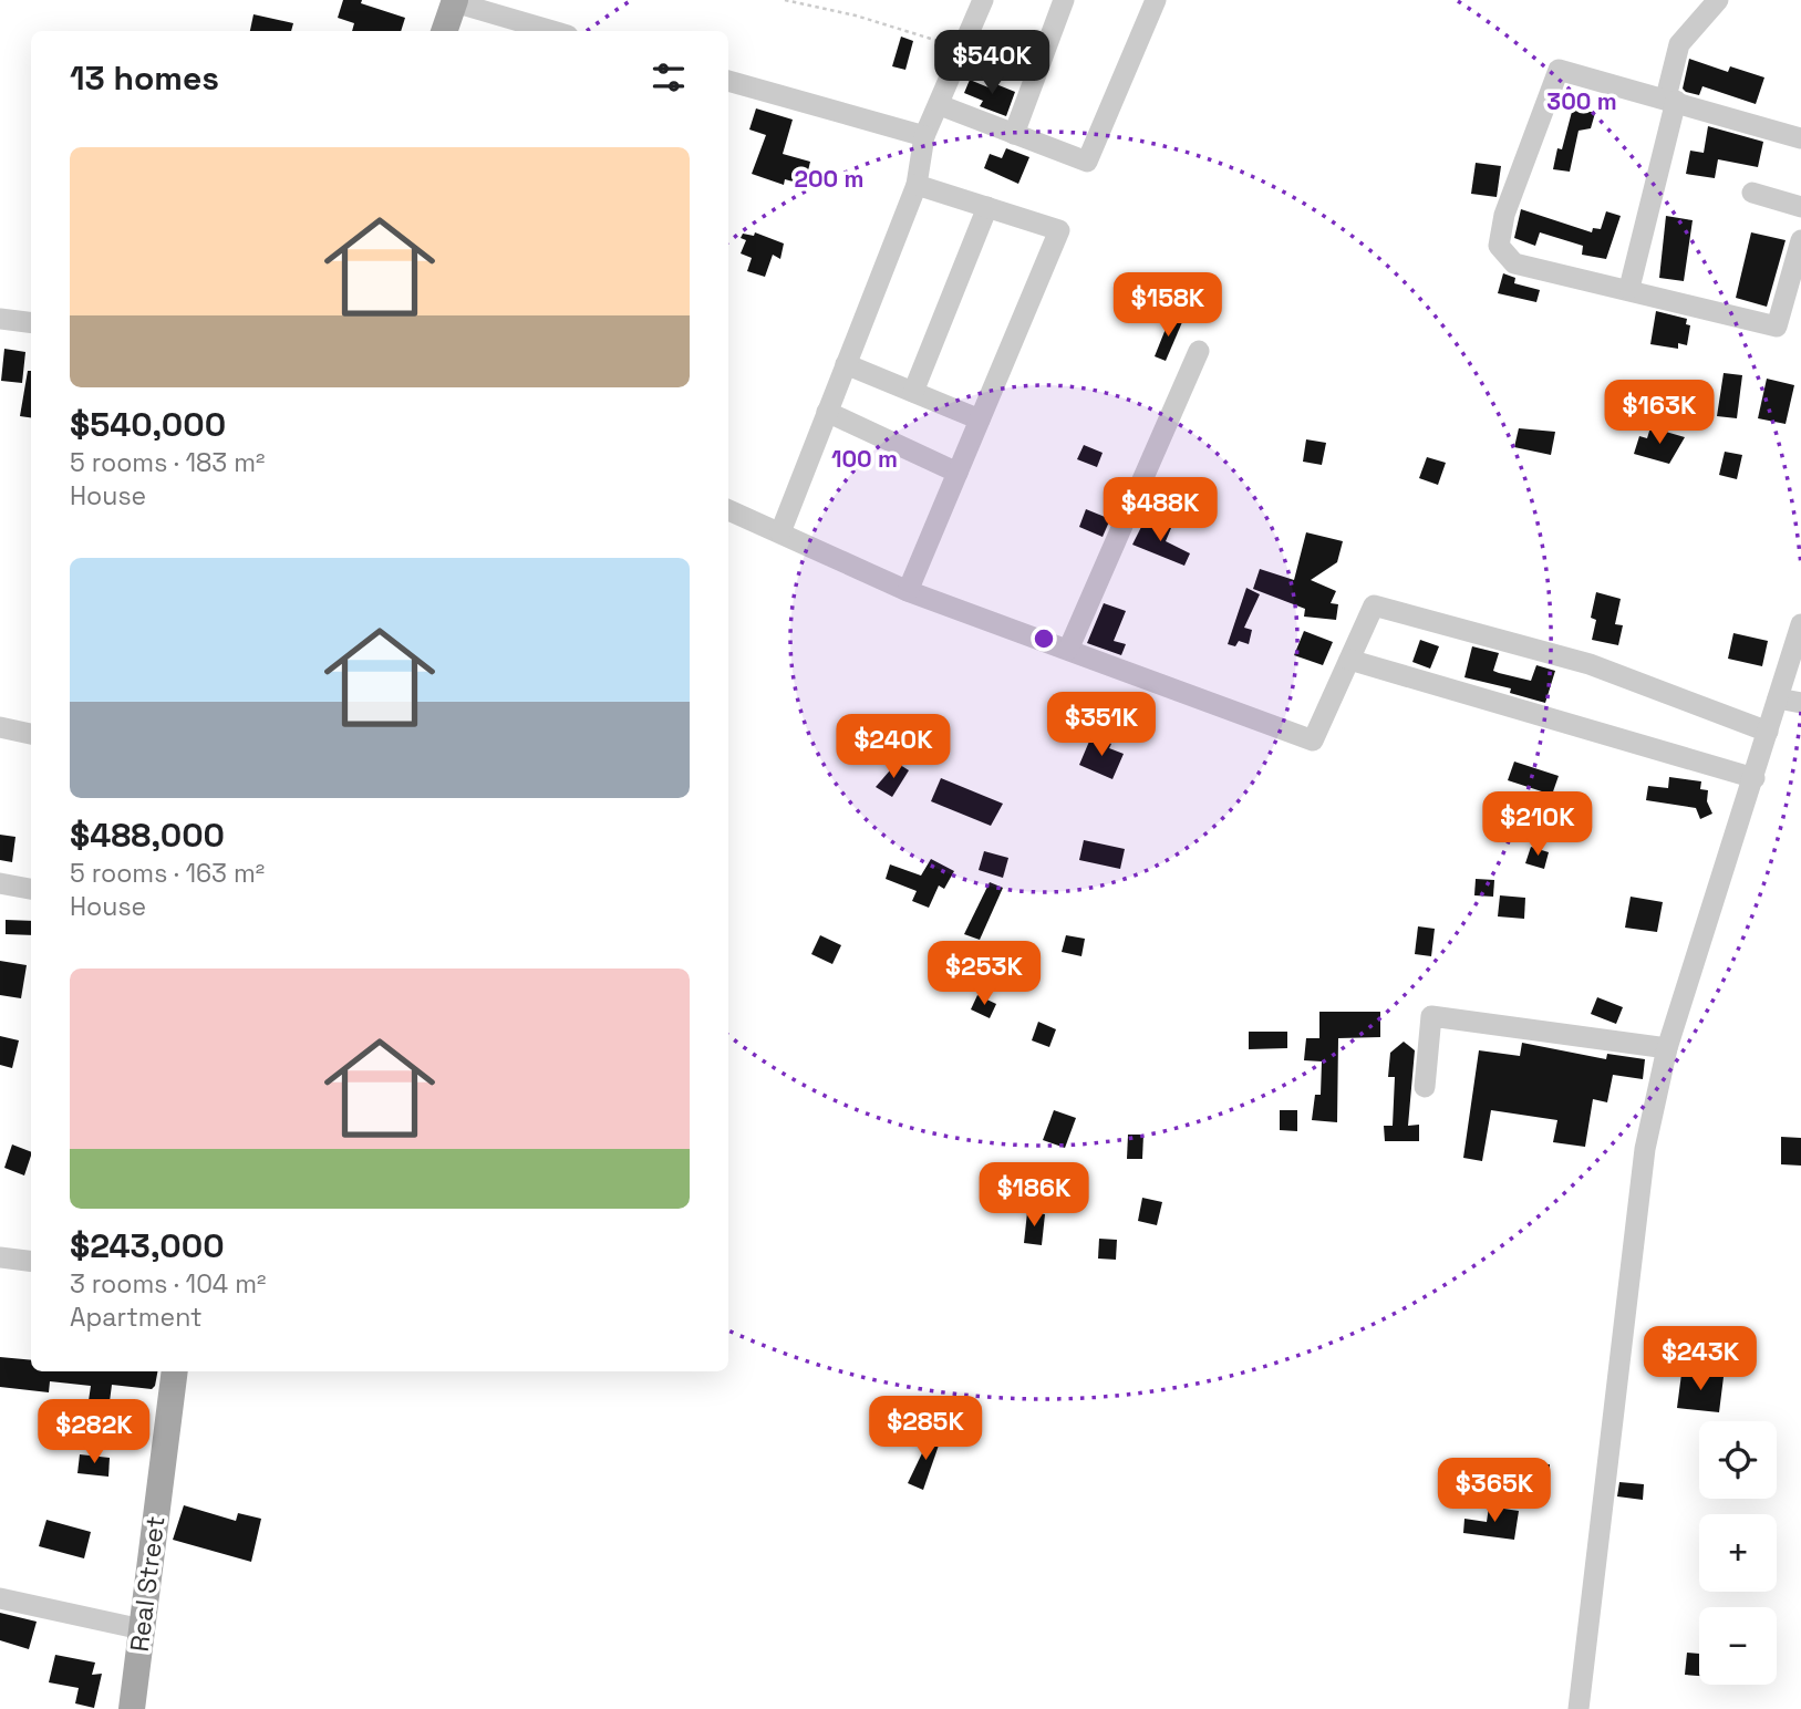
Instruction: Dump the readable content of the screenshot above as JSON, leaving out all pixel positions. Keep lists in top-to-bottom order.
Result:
{
  "streets": {
    "main road": ["Real Street"]
  },
  "page": {
    "price": [
      "$540K",
      "$158K",
      "$163K",
      "$488K",
      "$351K",
      "$240K",
      "$210K",
      "$253K",
      "$186K",
      "$243K",
      "$285K",
      "$282K",
      "$365K"
    ],
    "heading": "13 homes",
    "list": [
      {
        "name": "$540,000",
        "note": "5 rooms · 183 m² · House"
      },
      {
        "name": "$488,000",
        "note": "5 rooms · 163 m² · House"
      },
      {
        "name": "$243,000",
        "note": "3 rooms · 104 m² · Apartment"
      }
    ],
    "map_buttons": ["+", "−"]
  },
  "rings": ["300 m", "200 m", "100 m"]
}
